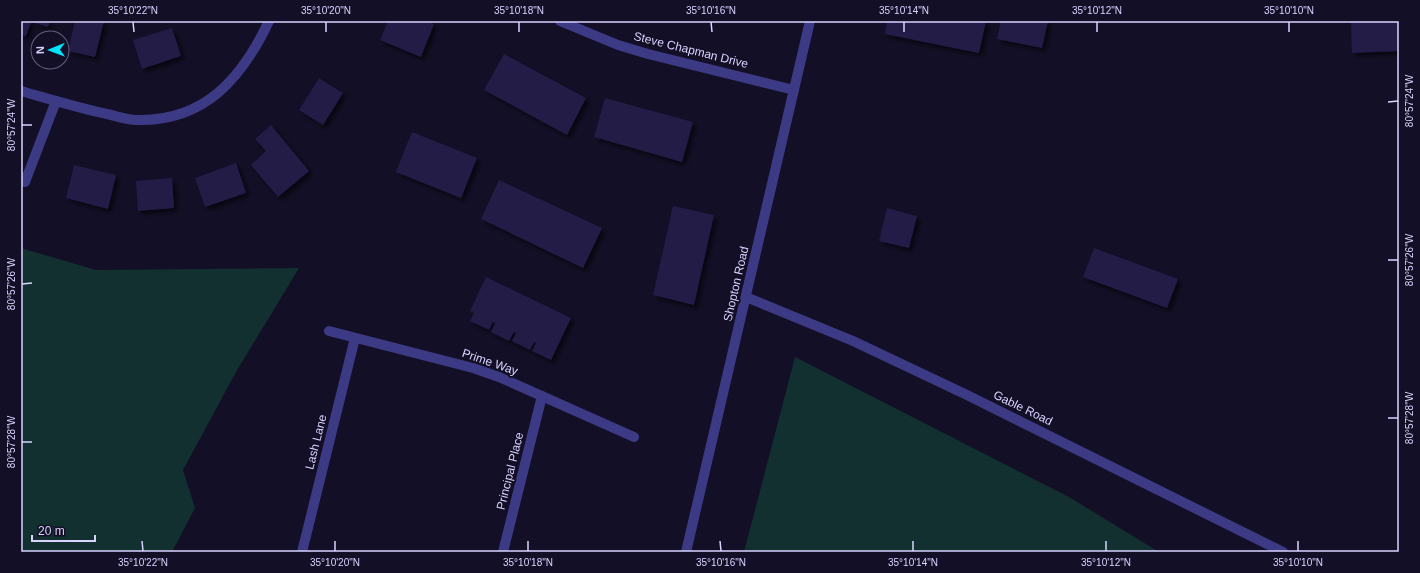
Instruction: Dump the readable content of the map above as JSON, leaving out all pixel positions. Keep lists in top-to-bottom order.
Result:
{
  "streets": {
    "street": [
      "Steve Chapman Drive",
      "Shopton Road",
      "Prime Way",
      "Gable Road",
      "Lash Lane",
      "Principal Place"
    ]
  },
  "crossings": [
    ["Steve Chapman Drive", "Shopton Road"],
    ["Shopton Road", "Gable Road"],
    ["Prime Way", "Lash Lane"],
    ["Prime Way", "Principal Place"]
  ],
  "scale_bar": "20 m",
  "north": "left",
  "coordinates": [
    "35°10'22\"N",
    "35°10'20\"N",
    "35°10'18\"N",
    "35°10'16\"N",
    "35°10'14\"N",
    "35°10'12\"N",
    "35°10'10\"N",
    "80°57'24\"W",
    "80°57'26\"W",
    "80°57'28\"W"
  ]
}
